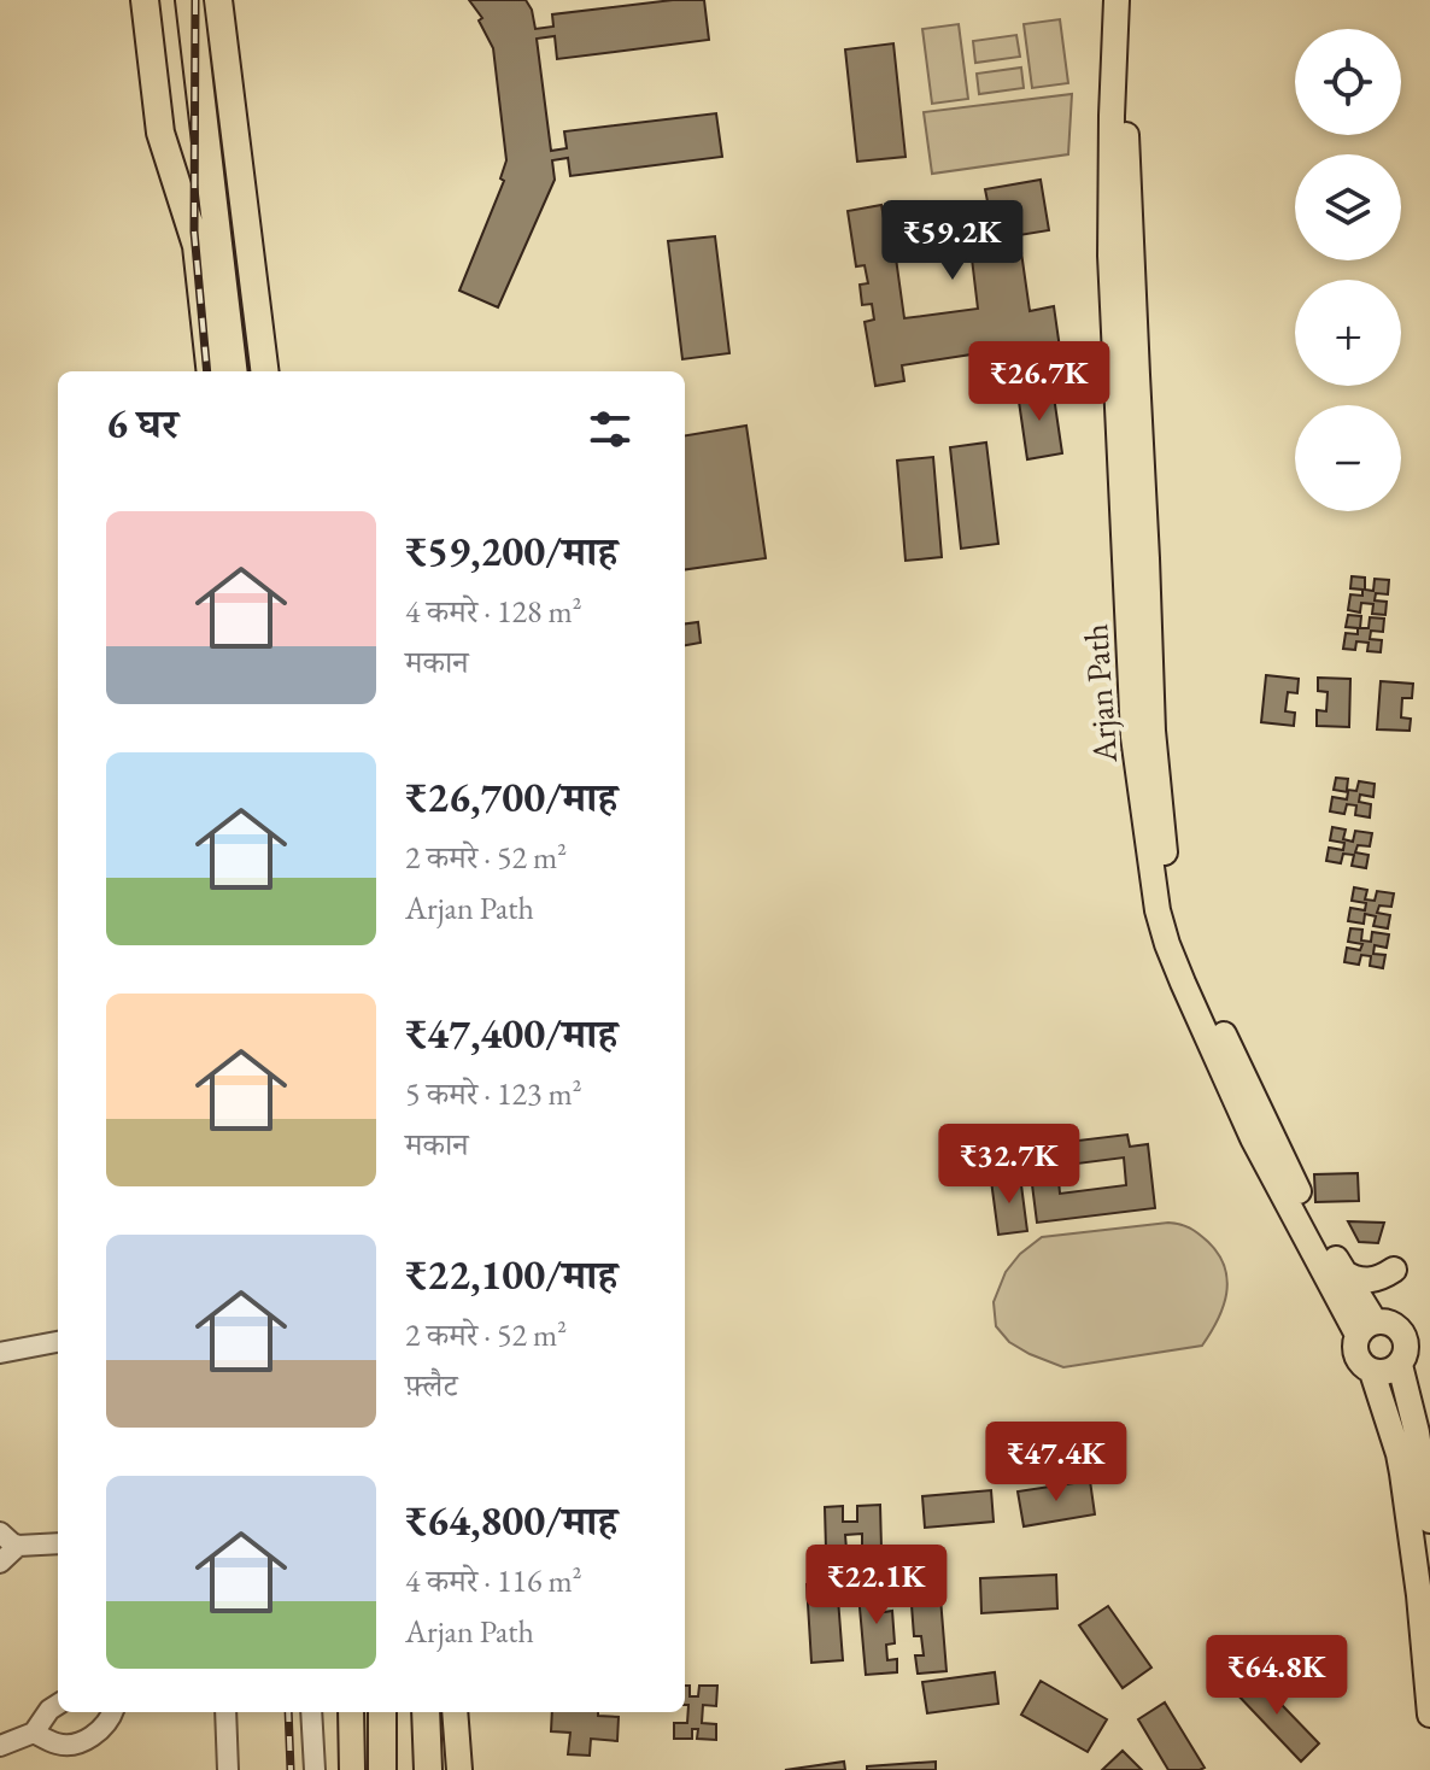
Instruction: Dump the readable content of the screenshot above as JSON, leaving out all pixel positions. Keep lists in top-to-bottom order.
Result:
{
  "streets": {
    "main road": ["Arjan Path"]
  },
  "page": {
    "map_buttons": ["+", "−"],
    "price": [
      "₹59.2K",
      "₹26.7K",
      "₹32.7K",
      "₹47.4K",
      "₹22.1K",
      "₹64.8K"
    ],
    "heading": "6 घर",
    "list": [
      {
        "name": "₹59,200/माह",
        "note": "4 कमरे · 128 m² · मकान"
      },
      {
        "name": "₹26,700/माह",
        "note": "2 कमरे · 52 m² · Arjan Path"
      },
      {
        "name": "₹47,400/माह",
        "note": "5 कमरे · 123 m² · मकान"
      },
      {
        "name": "₹22,100/माह",
        "note": "2 कमरे · 52 m² · फ़्लैट"
      },
      {
        "name": "₹64,800/माह",
        "note": "4 कमरे · 116 m² · Arjan Path"
      }
    ]
  }
}
